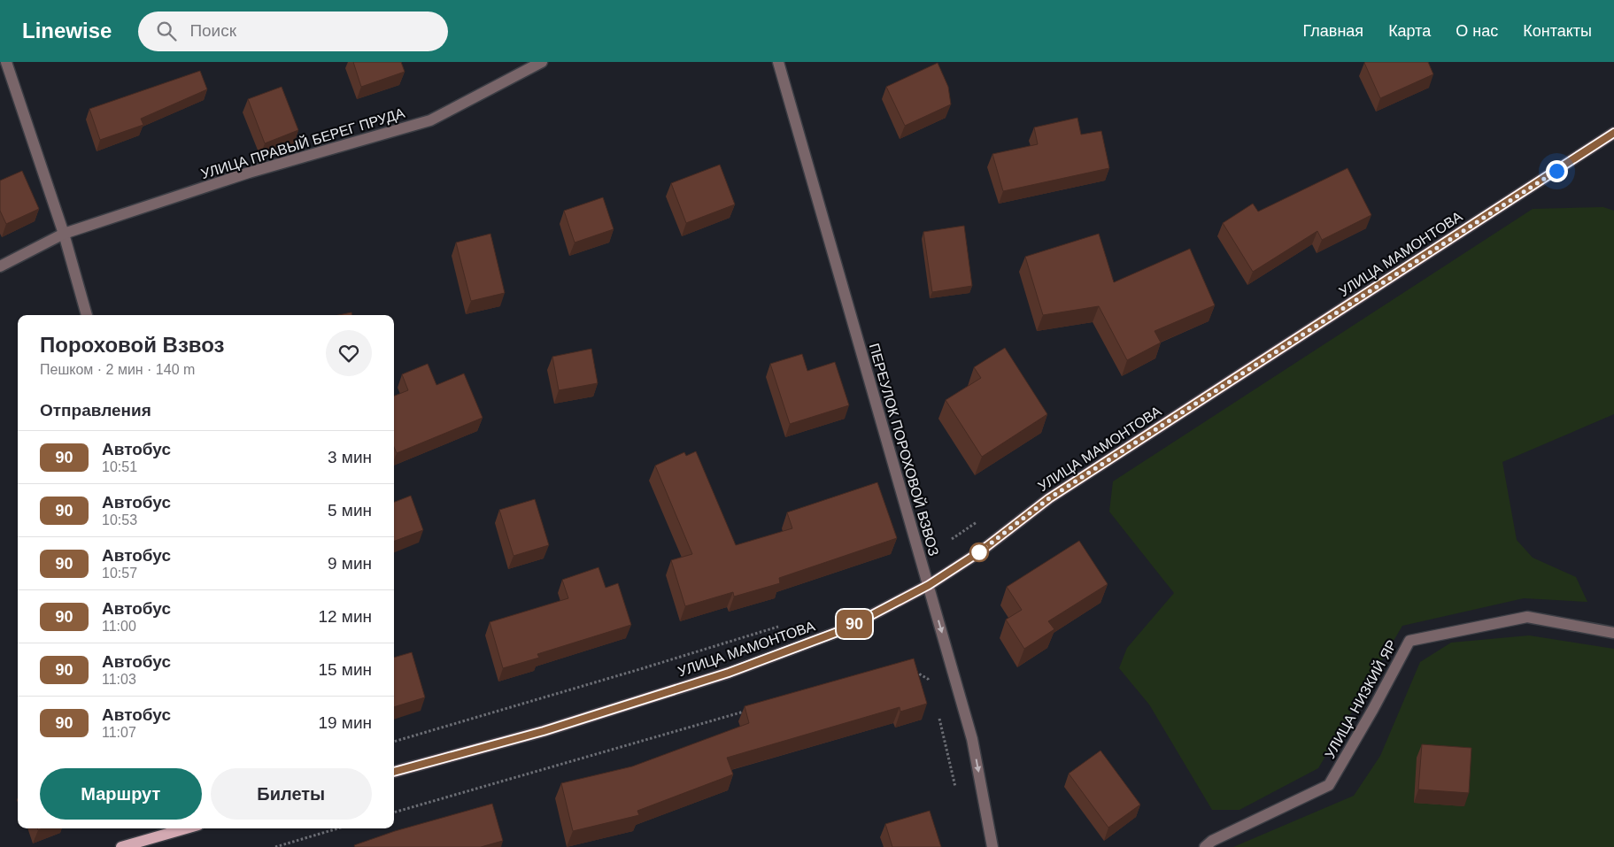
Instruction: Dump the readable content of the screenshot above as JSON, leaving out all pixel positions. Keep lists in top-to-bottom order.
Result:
{
  "streets": {
    "main road": ["УЛИЦА МАМОНТОВА"],
    "street": ["УЛИЦА ПРАВЫЙ БЕРЕГ ПРУДА", "ПЕРЕУЛОК ПОРОХОВОЙ ВЗВОЗ", "УЛИЦА НИЗКИЙ ЯР"]
  },
  "crossings": [
    ["УЛИЦА МАМОНТОВА", "ПЕРЕУЛОК ПОРОХОВОЙ ВЗВОЗ"]
  ],
  "lines": ["bus line 90"],
  "page": {
    "header": "Linewise",
    "search": "Поиск",
    "nav": [
      "Главная",
      "Карта",
      "О нас",
      "Контакты"
    ],
    "on_map": "90",
    "heading": [
      ["Пороховой Взвоз", "Пешком · 2 мин · 140 m"],
      "Отправления"
    ],
    "list": [
      {
        "mark": "90",
        "name": "Автобус",
        "note": "10:51",
        "value": "3 мин"
      },
      {
        "mark": "90",
        "name": "Автобус",
        "note": "10:53",
        "value": "5 мин"
      },
      {
        "mark": "90",
        "name": "Автобус",
        "note": "10:57",
        "value": "9 мин"
      },
      {
        "mark": "90",
        "name": "Автобус",
        "note": "11:00",
        "value": "12 мин"
      },
      {
        "mark": "90",
        "name": "Автобус",
        "note": "11:03",
        "value": "15 мин"
      },
      {
        "mark": "90",
        "name": "Автобус",
        "note": "11:07",
        "value": "19 мин"
      }
    ],
    "buttons": ["Маршрут", "Билеты"]
  }
}
